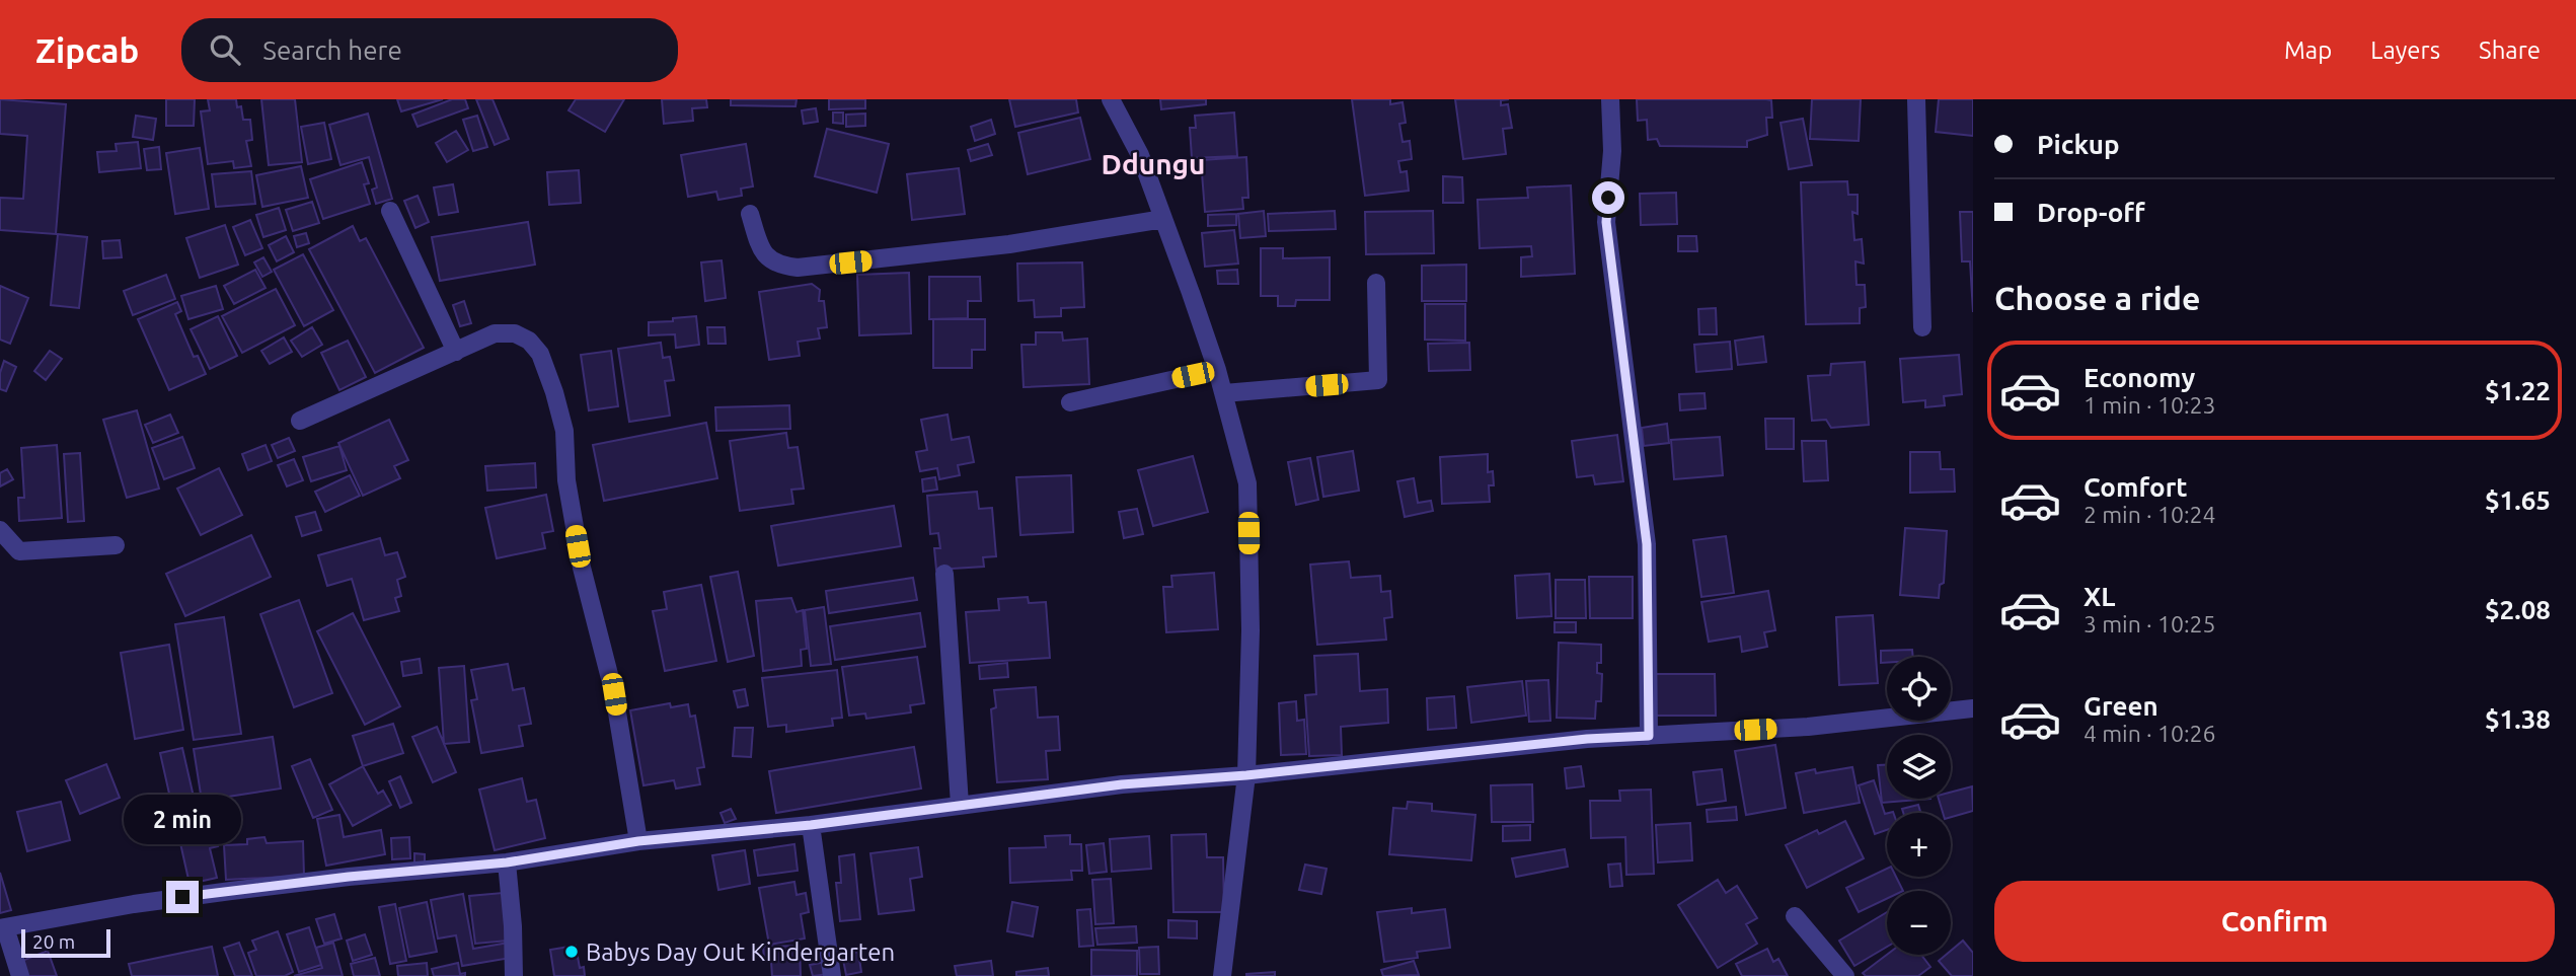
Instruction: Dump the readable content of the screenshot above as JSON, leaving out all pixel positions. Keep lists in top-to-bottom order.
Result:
{
  "districts": ["Ddungu"],
  "places": ["Babys Day Out Kindergarten"],
  "scale_bar": "20 m",
  "page": {
    "header": "Zipcab",
    "search": "Search here",
    "nav": ["Map", "Layers", "Share"],
    "banner": ["Pickup", "Drop-off"],
    "heading": "Choose a ride",
    "list": [
      {
        "name": "Economy",
        "note": "1 min · 10:23",
        "value": "$1.22"
      },
      {
        "name": "Comfort",
        "note": "2 min · 10:24",
        "value": "$1.65"
      },
      {
        "name": "XL",
        "note": "3 min · 10:25",
        "value": "$2.08"
      },
      {
        "name": "Green",
        "note": "4 min · 10:26",
        "value": "$1.38"
      }
    ],
    "map_buttons": ["+", "−"],
    "bubble": "2 min",
    "buttons": "Confirm",
    "scale": "20 m"
  }
}
